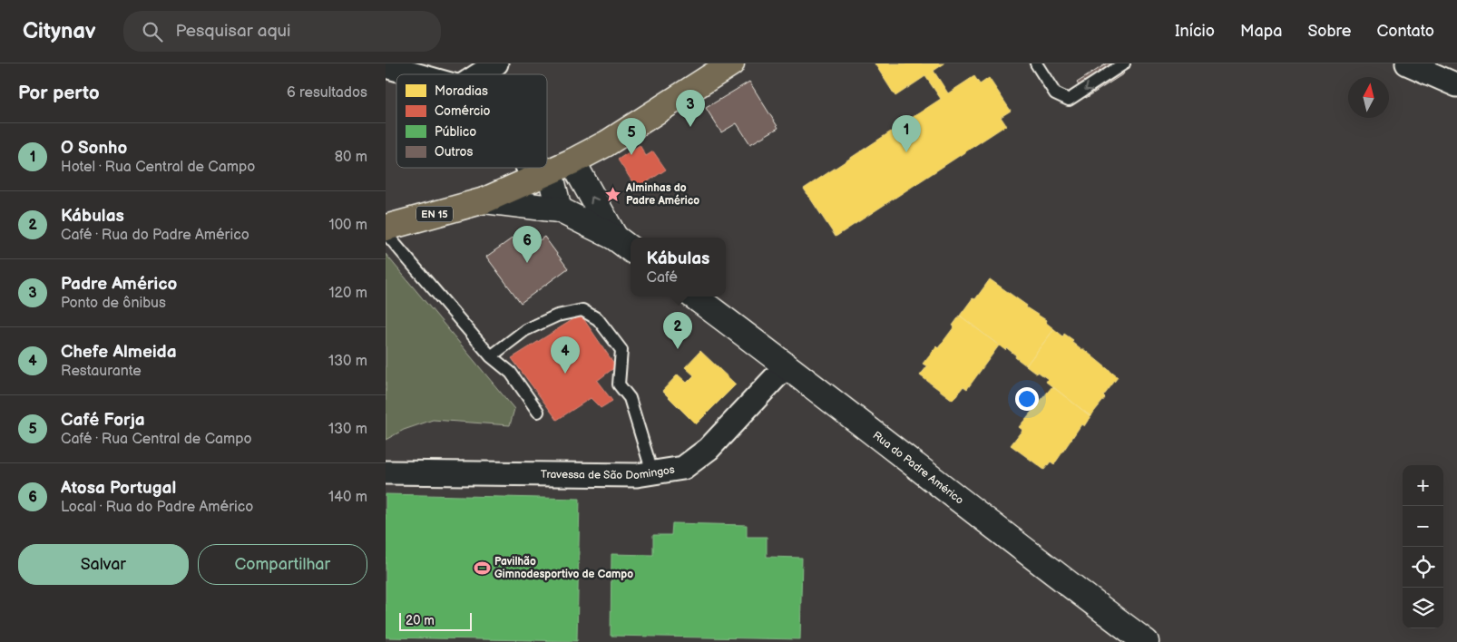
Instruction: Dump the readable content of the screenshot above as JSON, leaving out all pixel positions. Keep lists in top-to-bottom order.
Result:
{
  "streets": {
    "main road": ["EN 15"],
    "street": ["Rua do Padre Américo", "Travessa de São Domingos"]
  },
  "crossings": [
    ["Rua do Padre Américo", "Travessa de São Domingos"]
  ],
  "places": {
    "place": ["Alminhas do Padre Américo"],
    "sports": ["Pavilhão Gimnodesportivo de Campo"]
  },
  "legend": [
    "Moradias",
    "Comércio",
    "Público",
    "Outros"
  ],
  "scale_bar": "20 m",
  "north": "top",
  "page": {
    "header": "Citynav",
    "search": "Pesquisar aqui",
    "nav": [
      "Início",
      "Mapa",
      "Sobre",
      "Contato"
    ],
    "heading": ["Por perto", "6 resultados"],
    "pins": [
      "3",
      "1",
      "5",
      "6",
      "2",
      "4"
    ],
    "list": [
      {
        "mark": "1",
        "name": "O Sonho",
        "note": "Hotel · Rua Central de Campo",
        "value": "80 m"
      },
      {
        "mark": "2",
        "name": "Kábulas",
        "note": "Café · Rua do Padre Américo",
        "value": "100 m"
      },
      {
        "mark": "3",
        "name": "Padre Américo",
        "note": "Ponto de ônibus",
        "value": "120 m"
      },
      {
        "mark": "4",
        "name": "Chefe Almeida",
        "note": "Restaurante",
        "value": "130 m"
      },
      {
        "mark": "5",
        "name": "Café Forja",
        "note": "Café · Rua Central de Campo",
        "value": "130 m"
      },
      {
        "mark": "6",
        "name": "Atosa Portugal",
        "note": "Local · Rua do Padre Américo",
        "value": "140 m"
      }
    ],
    "popup": ["Kábulas", "Café"],
    "map_buttons": ["+", "−"],
    "buttons": ["Salvar", "Compartilhar"],
    "scale": "20 m"
  }
}
